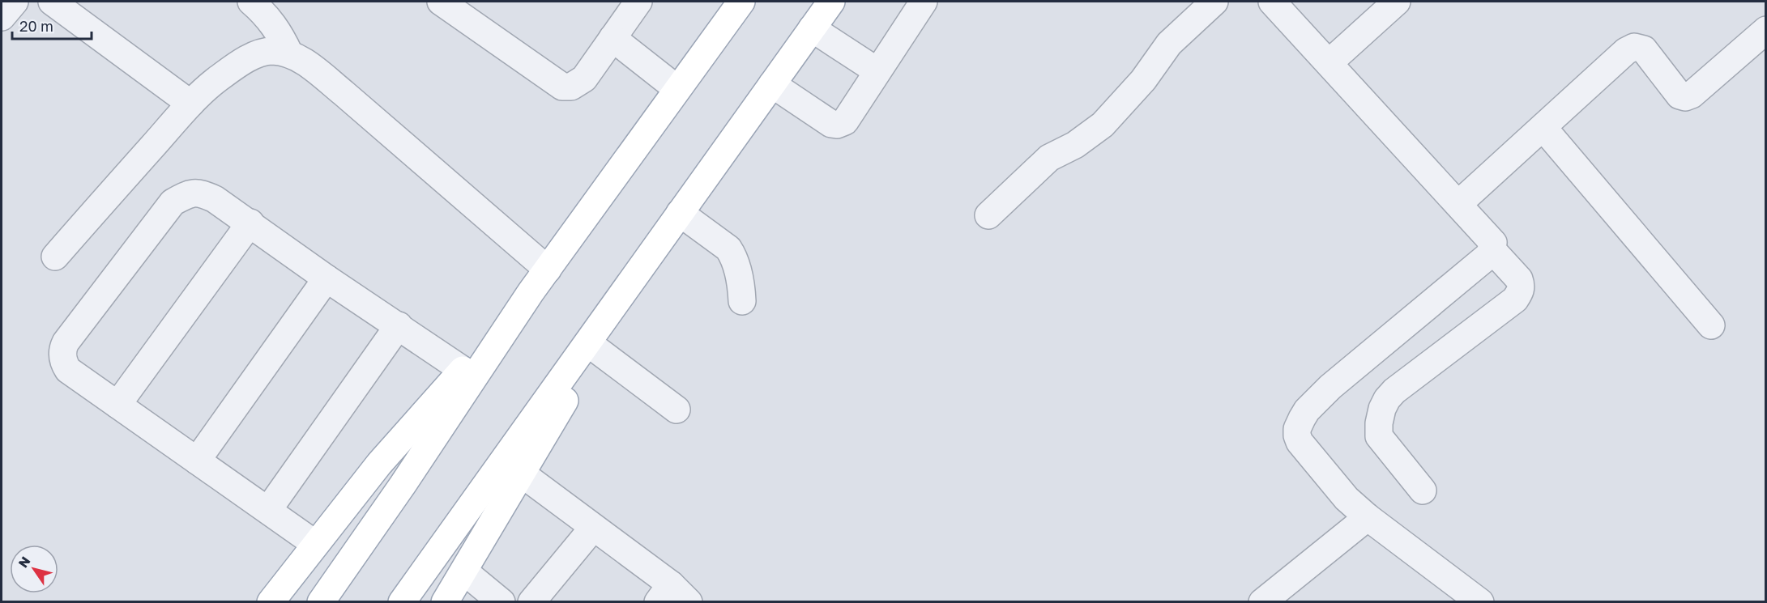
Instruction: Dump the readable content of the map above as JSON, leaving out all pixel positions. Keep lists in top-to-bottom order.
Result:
{
  "scale_bar": "20 m",
  "north": "top left"
}
